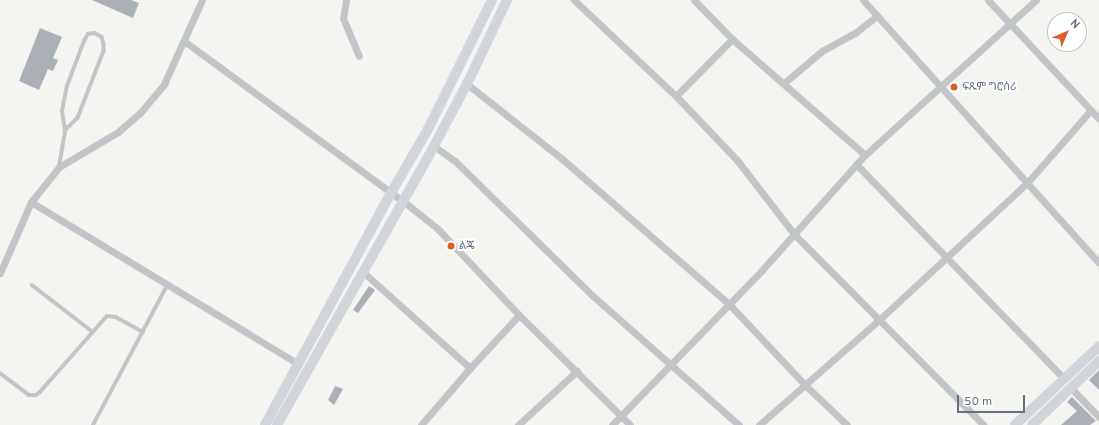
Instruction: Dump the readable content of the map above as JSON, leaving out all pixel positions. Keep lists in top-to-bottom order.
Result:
{
  "places": ["ፍጹም ግሮሰሪ", "ልጄ"],
  "scale_bar": "50 m",
  "north": "top right"
}
